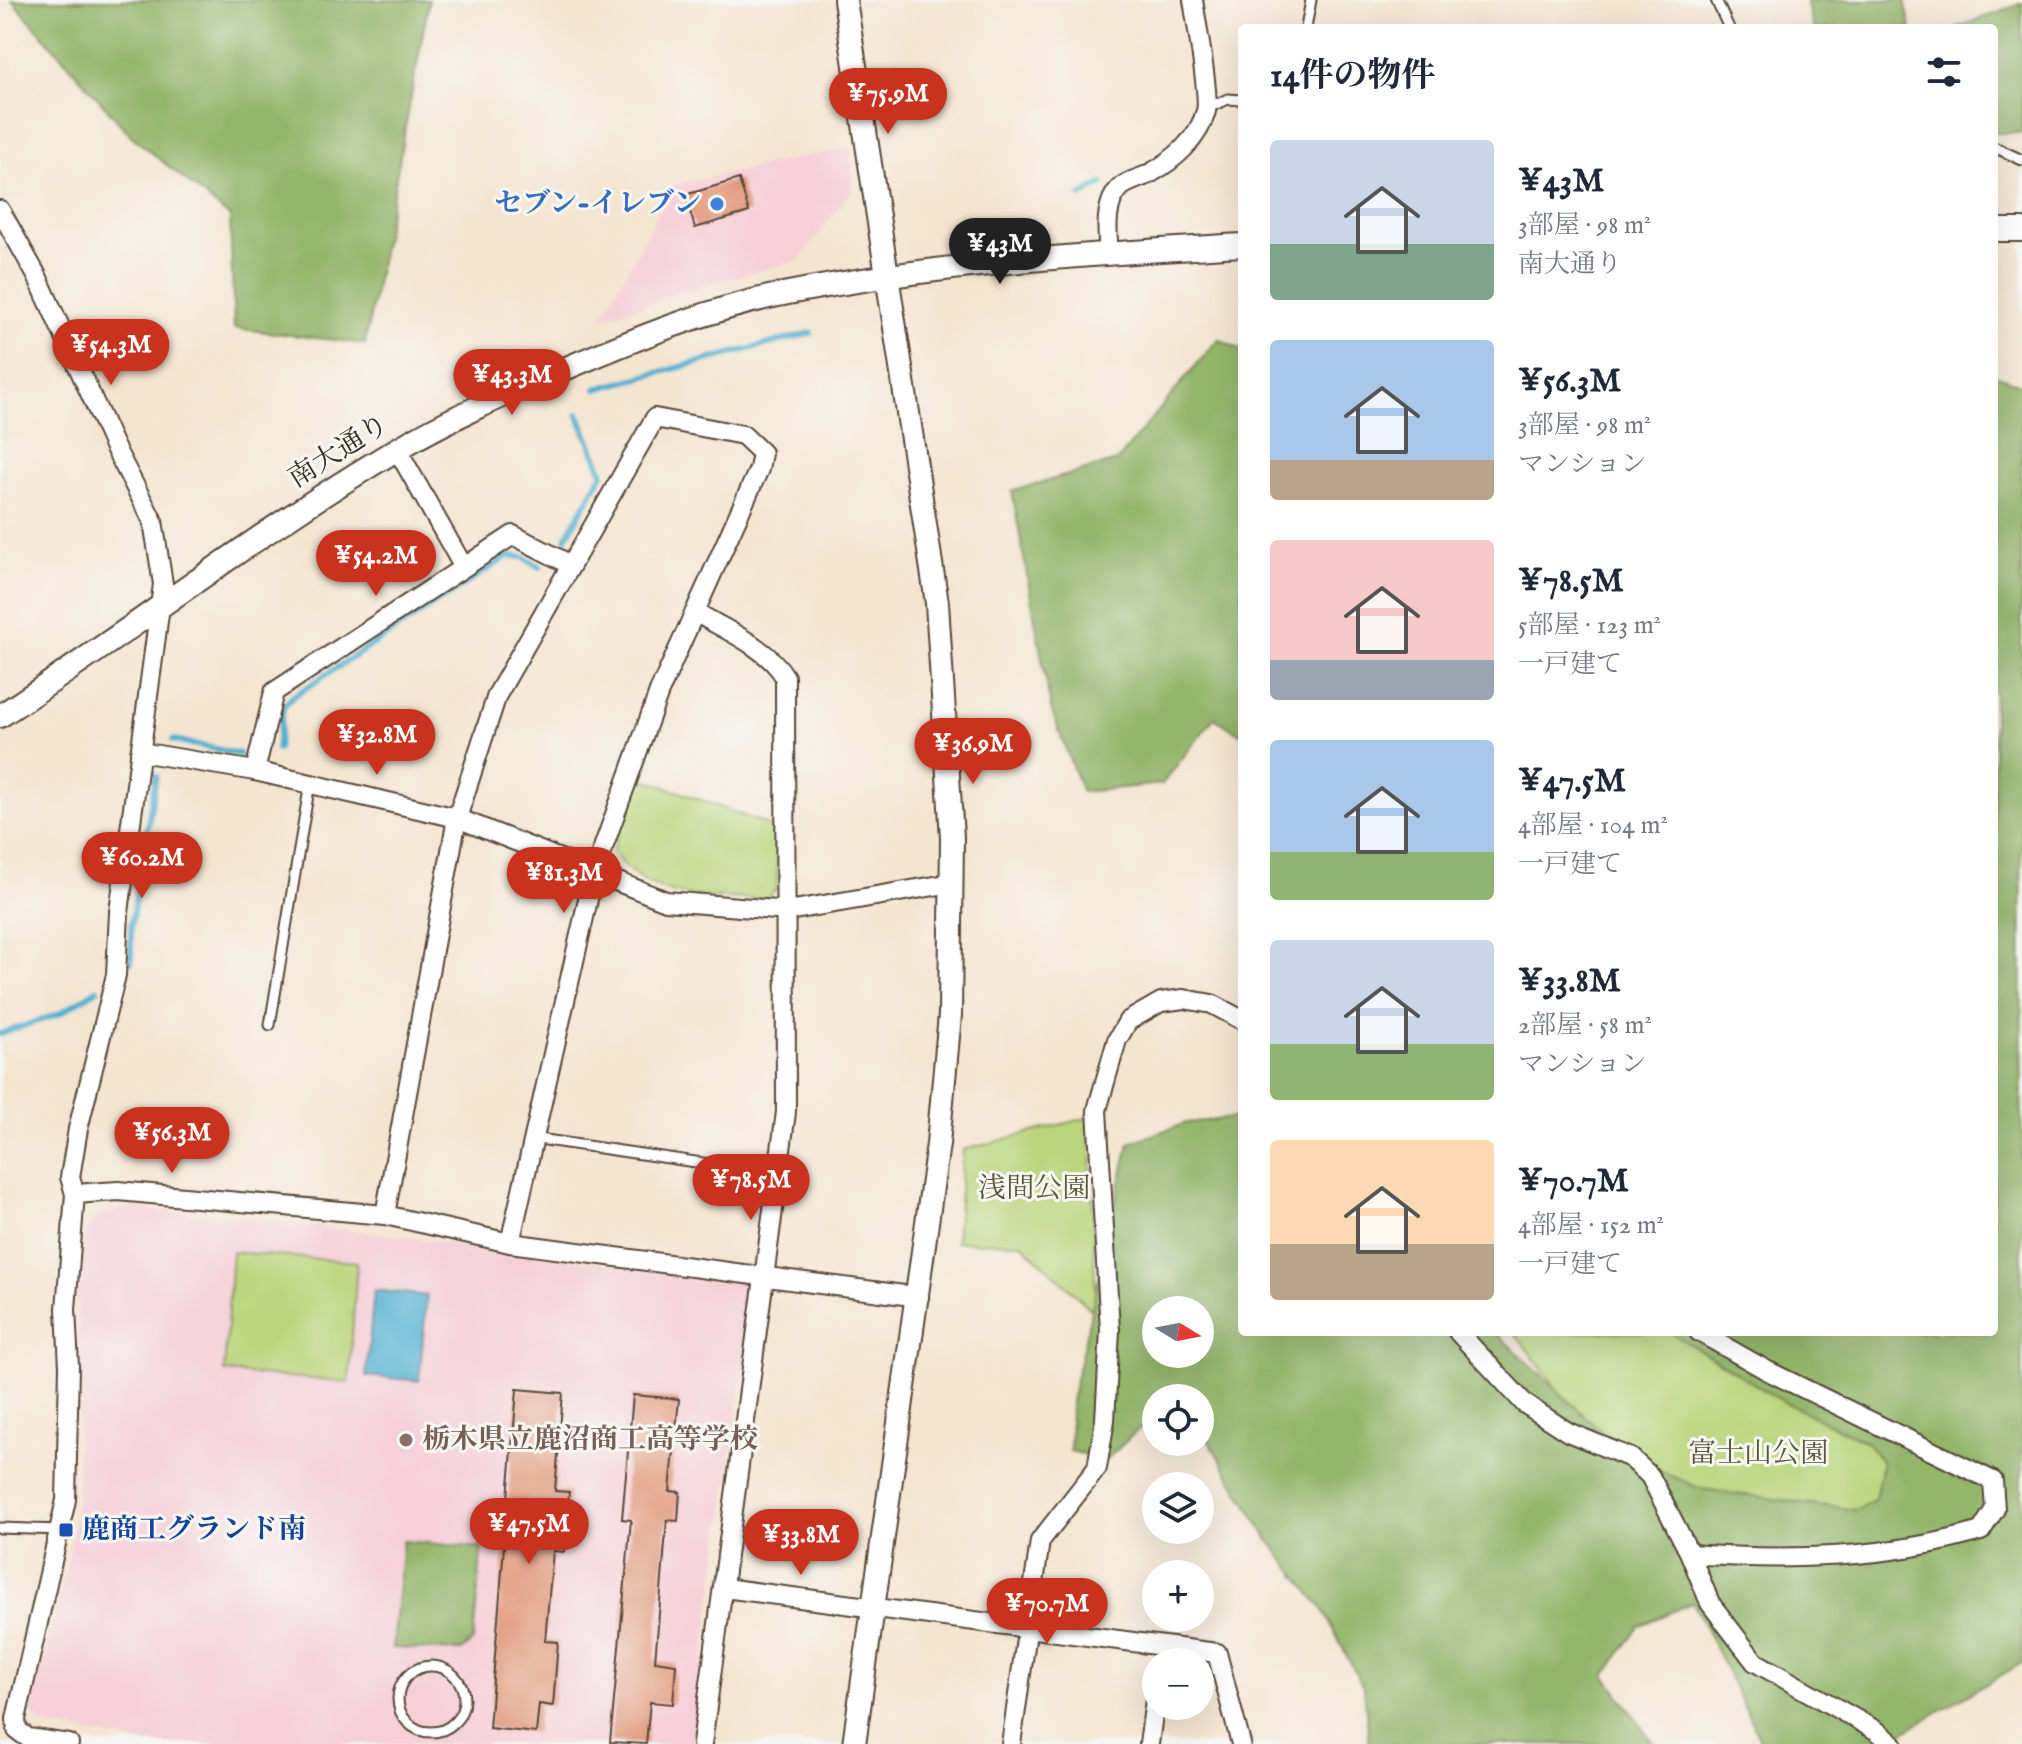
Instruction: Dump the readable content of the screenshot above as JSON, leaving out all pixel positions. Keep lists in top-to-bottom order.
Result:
{
  "streets": {
    "street": ["南大通り"]
  },
  "parks": ["浅間公園", "富士山公園"],
  "places": {
    "other": ["セブン-イレブン", "栃木県立鹿沼商工高等学校"],
    "transit": ["鹿商工グランド南"]
  },
  "north": "right",
  "page": {
    "heading": "14件の物件",
    "price": [
      "¥75.9M",
      "¥43M",
      "¥54.3M",
      "¥43.3M",
      "¥54.2M",
      "¥32.8M",
      "¥36.9M",
      "¥60.2M",
      "¥81.3M",
      "¥56.3M",
      "¥78.5M",
      "¥47.5M",
      "¥33.8M",
      "¥70.7M"
    ],
    "list": [
      {
        "name": "¥43M",
        "note": "3部屋 · 98 m² · 南大通り"
      },
      {
        "name": "¥56.3M",
        "note": "3部屋 · 98 m² · マンション"
      },
      {
        "name": "¥78.5M",
        "note": "5部屋 · 123 m² · 一戸建て"
      },
      {
        "name": "¥47.5M",
        "note": "4部屋 · 104 m² · 一戸建て"
      },
      {
        "name": "¥33.8M",
        "note": "2部屋 · 58 m² · マンション"
      },
      {
        "name": "¥70.7M",
        "note": "4部屋 · 152 m² · 一戸建て"
      }
    ],
    "map_buttons": ["+", "−"]
  }
}
